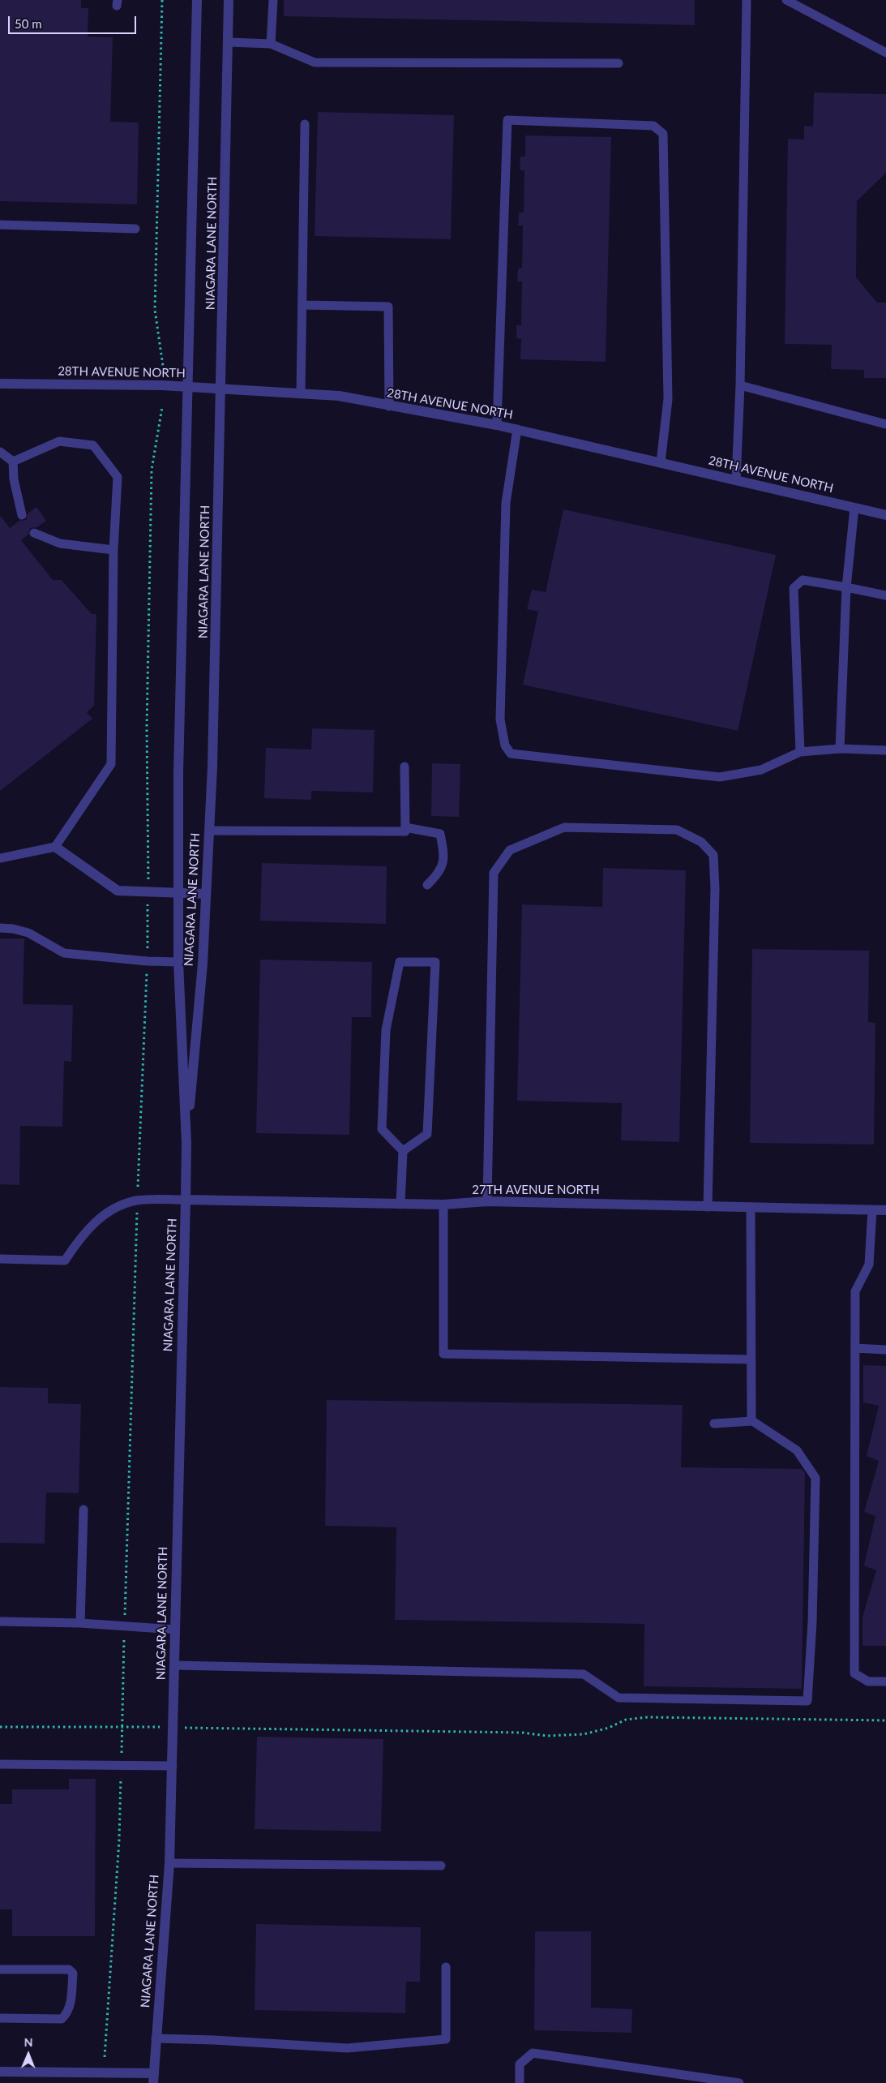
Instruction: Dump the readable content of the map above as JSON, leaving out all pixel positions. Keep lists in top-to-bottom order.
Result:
{
  "streets": {
    "street": ["NIAGARA LANE NORTH", "28TH AVENUE NORTH", "27TH AVENUE NORTH"]
  },
  "crossings": [
    ["NIAGARA LANE NORTH", "28TH AVENUE NORTH"],
    ["NIAGARA LANE NORTH", "27TH AVENUE NORTH"]
  ],
  "scale_bar": "50 m",
  "north": "top"
}
